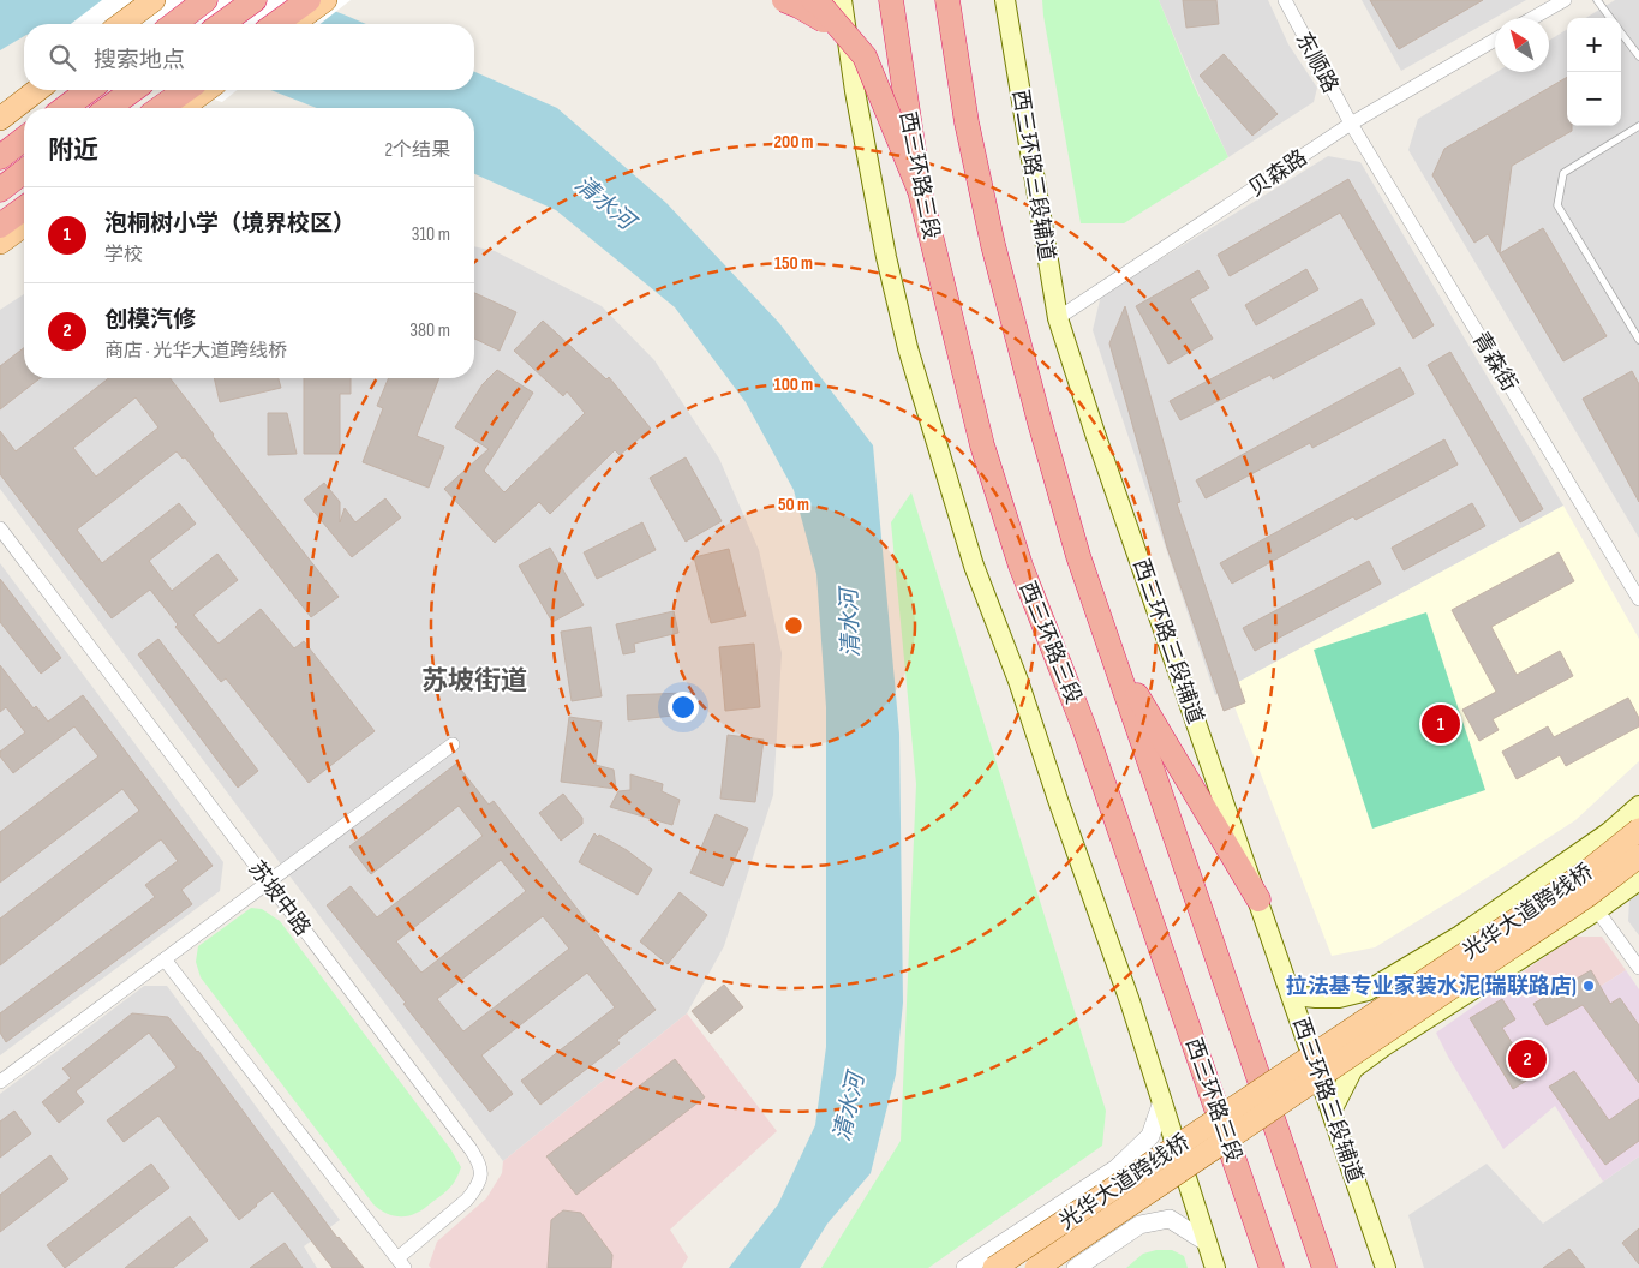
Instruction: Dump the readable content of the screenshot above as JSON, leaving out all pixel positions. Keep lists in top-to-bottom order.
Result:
{
  "streets": {
    "highway": ["西三环路三段"],
    "main road": ["西三环路三段辅道", "光华大道跨线桥"],
    "street": [
      "东顺路",
      "贝森路",
      "青森街",
      "苏坡中路"
    ]
  },
  "crossings": [
    ["东顺路", "贝森路"],
    ["东顺路", "青森街"],
    ["贝森路", "西三环路三段辅道"],
    ["贝森路", "青森街"]
  ],
  "districts": ["苏坡街道"],
  "water": ["清水河"],
  "places": ["拉法基专业家装水泥(瑞联路店)"],
  "north": "top left",
  "page": {
    "map_buttons": ["+", "−"],
    "search": "搜索地点",
    "heading": ["附近", "2个结果"],
    "list": [
      {
        "mark": "1",
        "name": "泡桐树小学（境界校区）",
        "note": "学校",
        "value": "310 m"
      },
      {
        "mark": "2",
        "name": "创模汽修",
        "note": "商店 · 光华大道跨线桥",
        "value": "380 m"
      }
    ],
    "pins": ["1", "2"]
  },
  "rings": [
    "200 m",
    "150 m",
    "100 m",
    "50 m"
  ]
}
